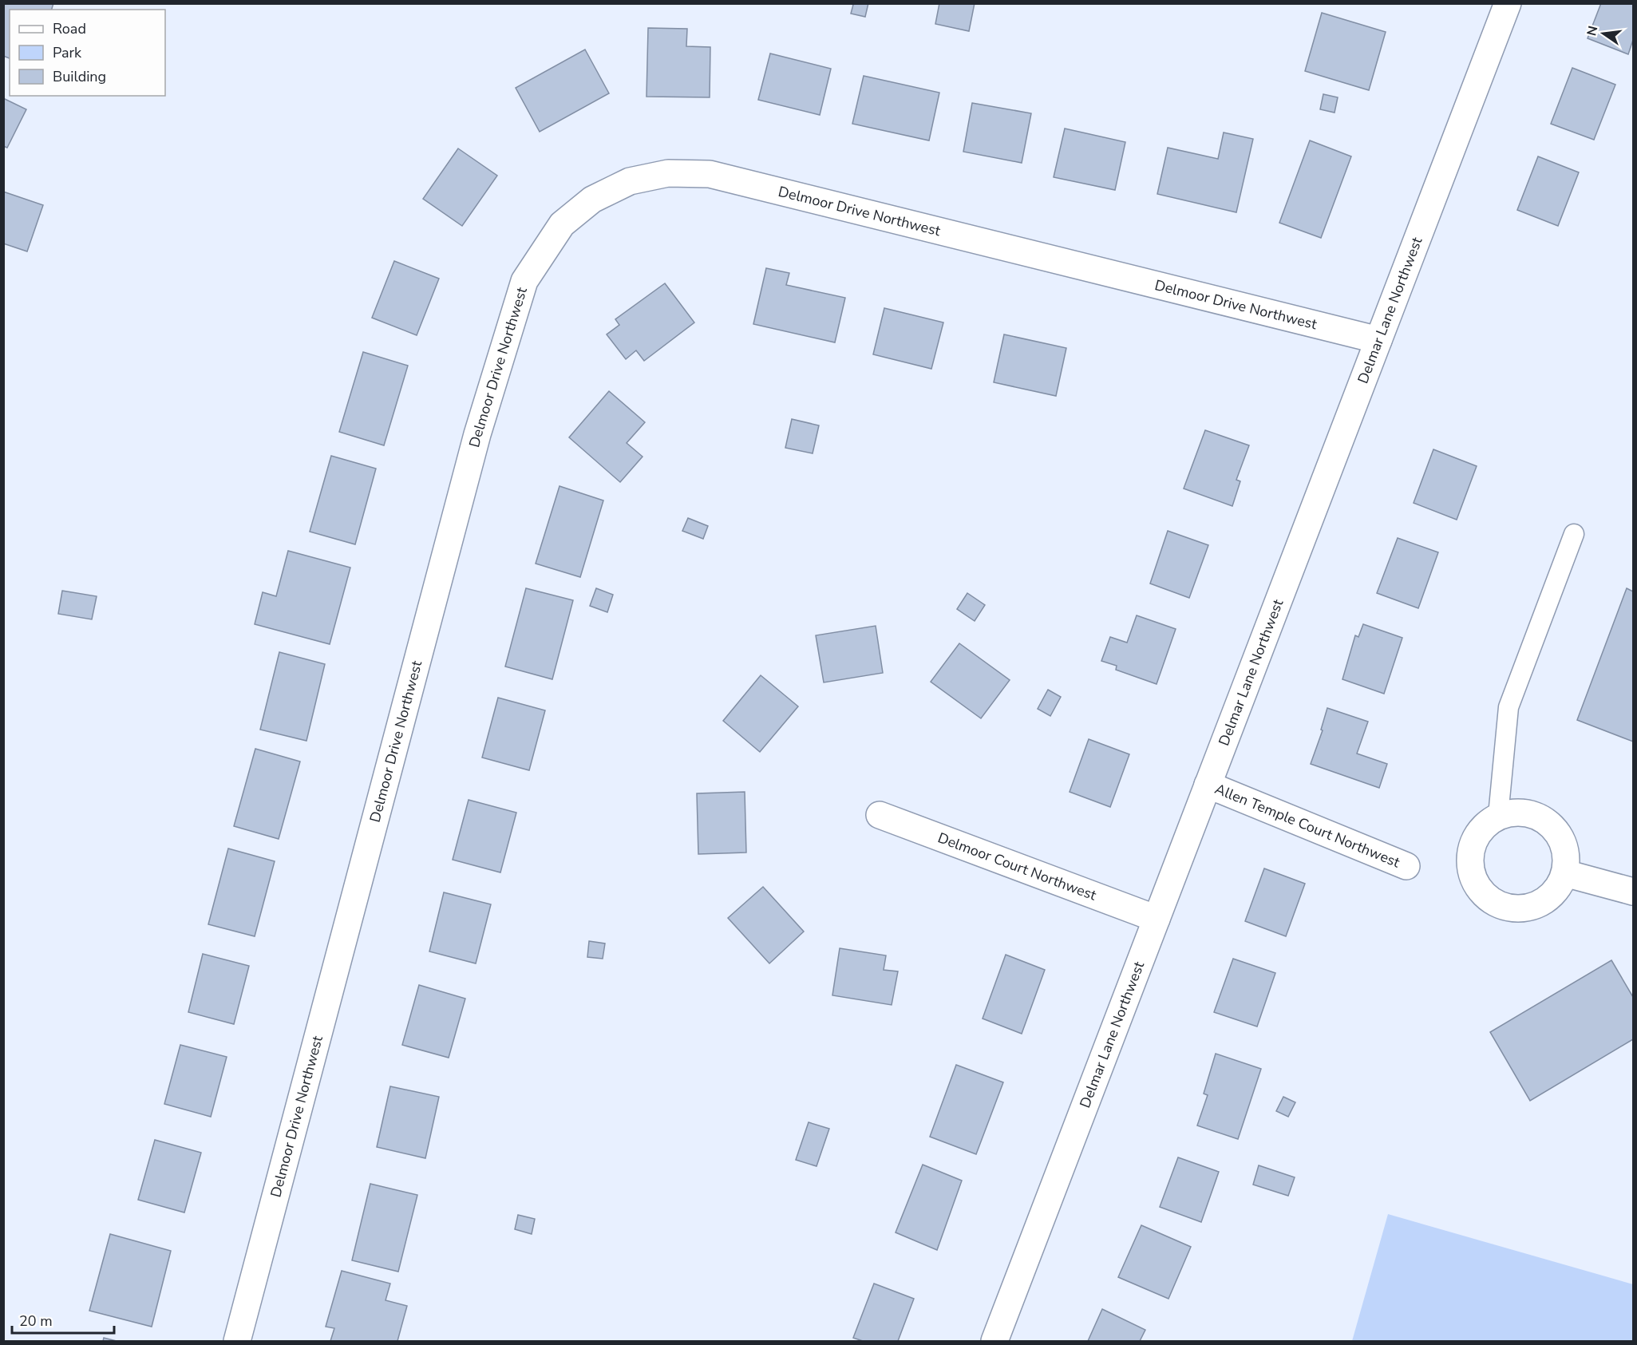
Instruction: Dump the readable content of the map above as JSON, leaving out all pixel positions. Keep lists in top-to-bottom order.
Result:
{
  "streets": {
    "street": [
      "Delmoor Drive Northwest",
      "Delmar Lane Northwest",
      "Allen Temple Court Northwest",
      "Delmoor Court Northwest"
    ]
  },
  "crossings": [
    ["Delmoor Drive Northwest", "Delmar Lane Northwest"],
    ["Delmar Lane Northwest", "Allen Temple Court Northwest"],
    ["Delmar Lane Northwest", "Delmoor Court Northwest"]
  ],
  "legend": ["Road", "Park", "Building"],
  "scale_bar": "20 m",
  "north": "left"
}
